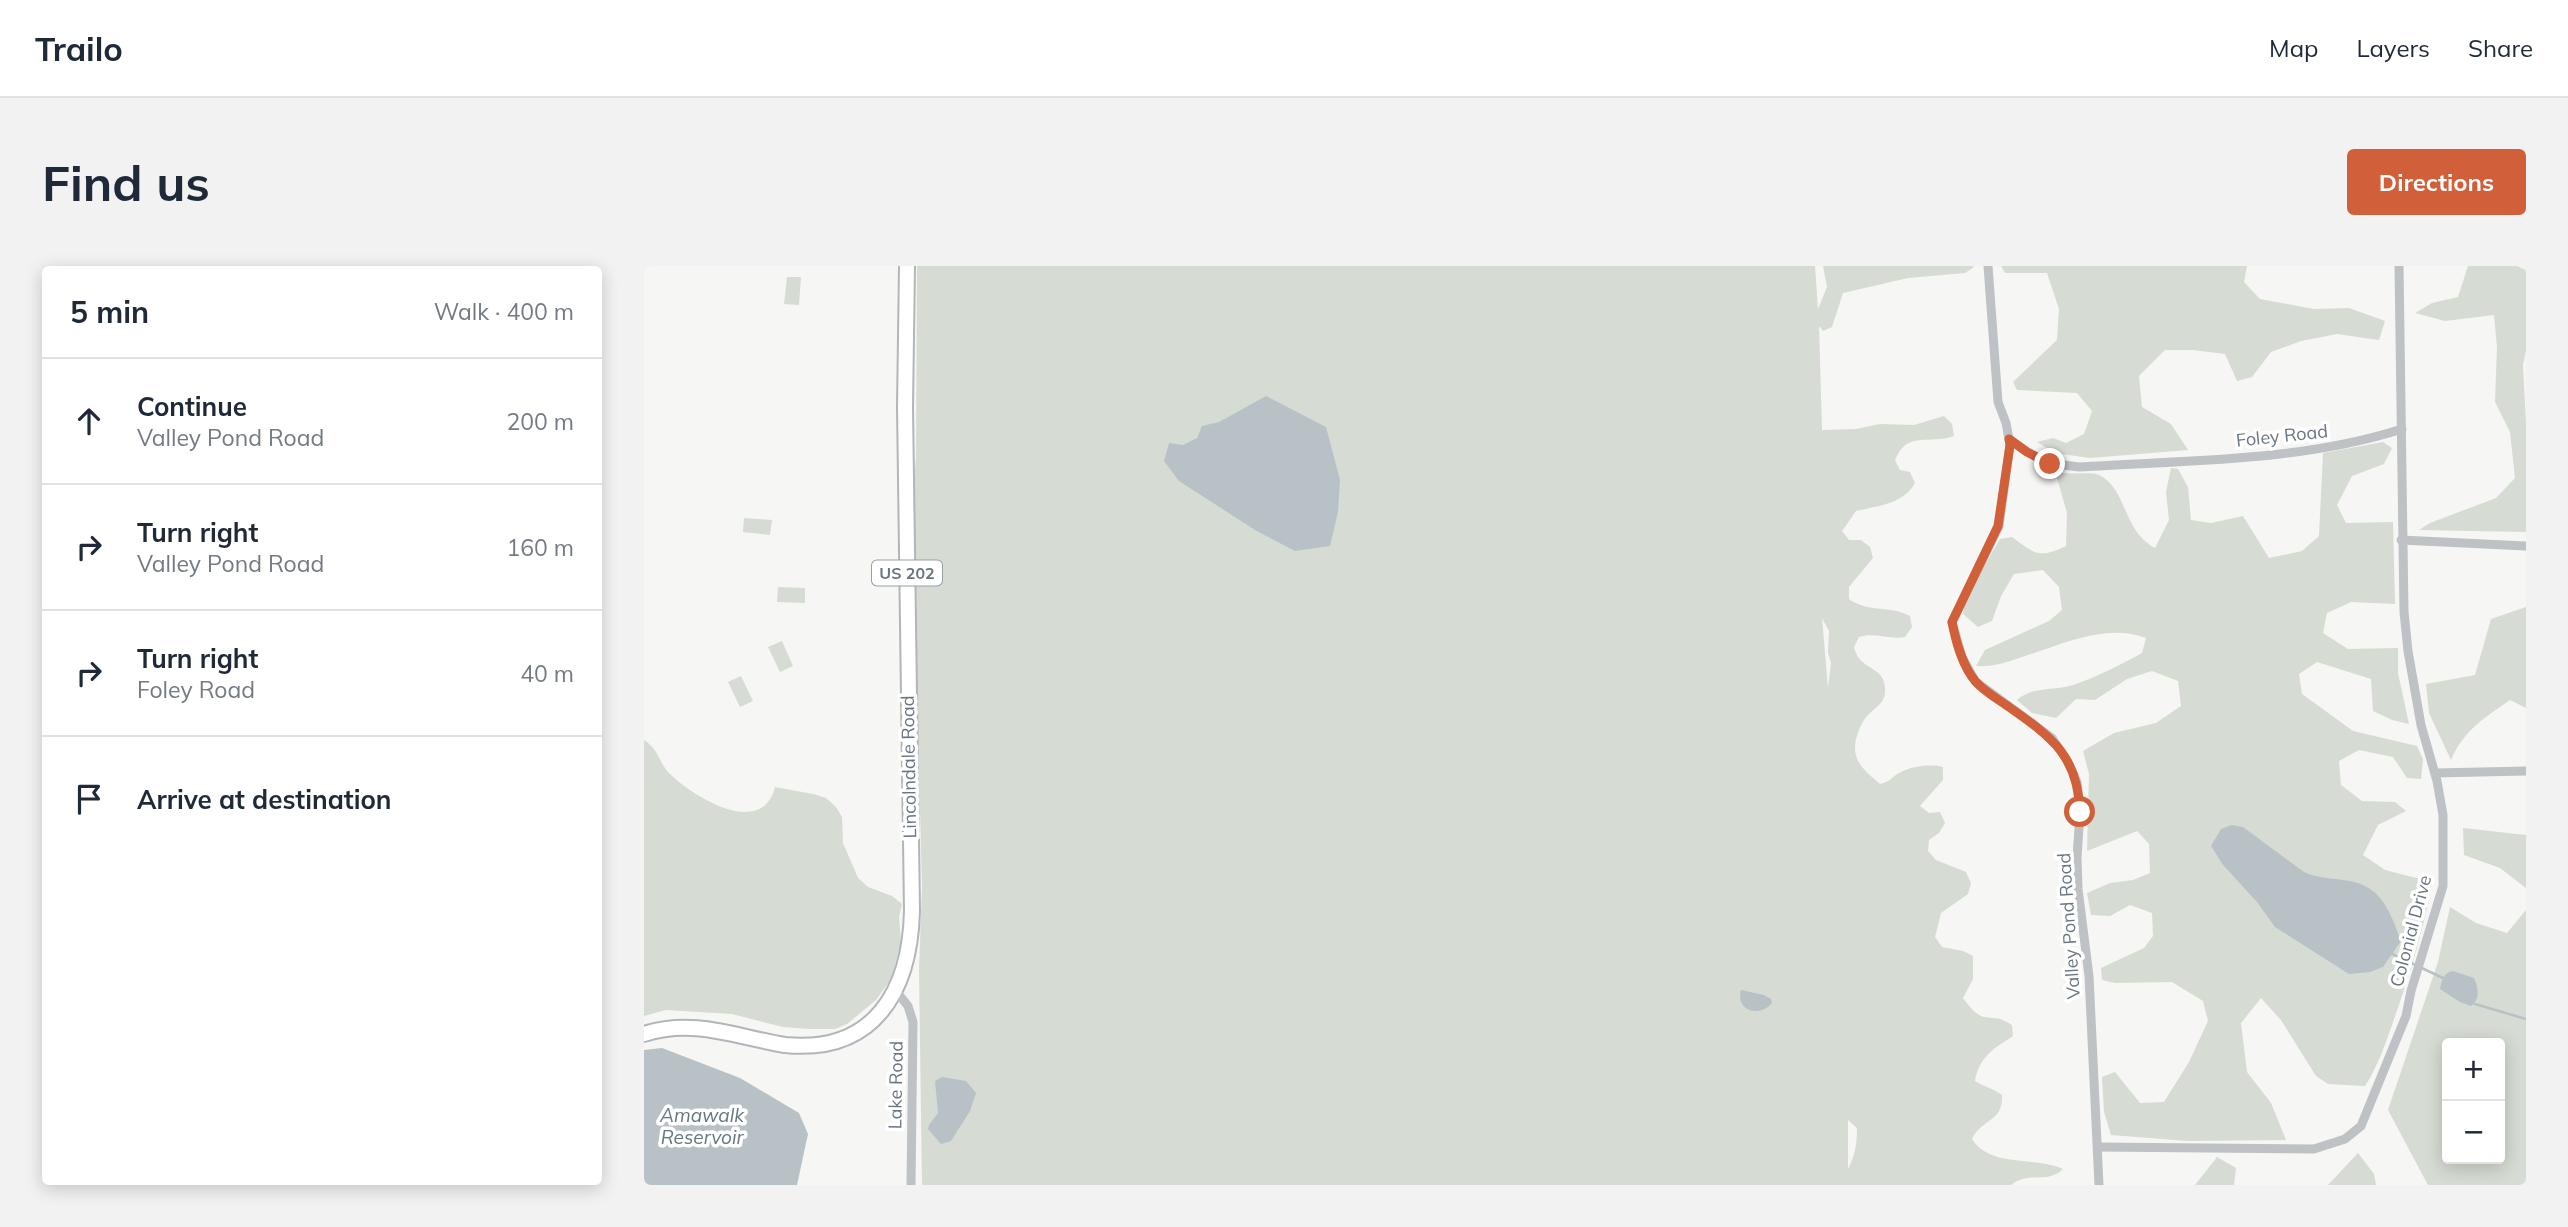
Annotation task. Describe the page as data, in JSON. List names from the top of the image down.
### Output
{
  "streets": {
    "main road": ["US 202", "Lincolndale Road"],
    "street": [
      "Foley Road",
      "Valley Pond Road",
      "Colonial Drive",
      "Lake Road"
    ]
  },
  "crossings": [
    ["Foley Road", "Valley Pond Road"],
    ["Foley Road", "Colonial Drive"],
    ["Lincolndale Road", "Lake Road"],
    ["Valley Pond Road", "Colonial Drive"]
  ],
  "water": ["Amawalk Reservoir"],
  "page": {
    "header": "Trailo",
    "nav": ["Map", "Layers", "Share"],
    "buttons": "Directions",
    "title": "Find us",
    "heading": ["5 min", "Walk · 400 m"],
    "list": [
      ["Continue", "Valley Pond Road", "200 m"],
      ["Turn right", "Valley Pond Road", "160 m"],
      ["Turn right", "Foley Road", "40 m"],
      "Arrive at destination"
    ],
    "map_buttons": ["+", "−"]
  }
}
